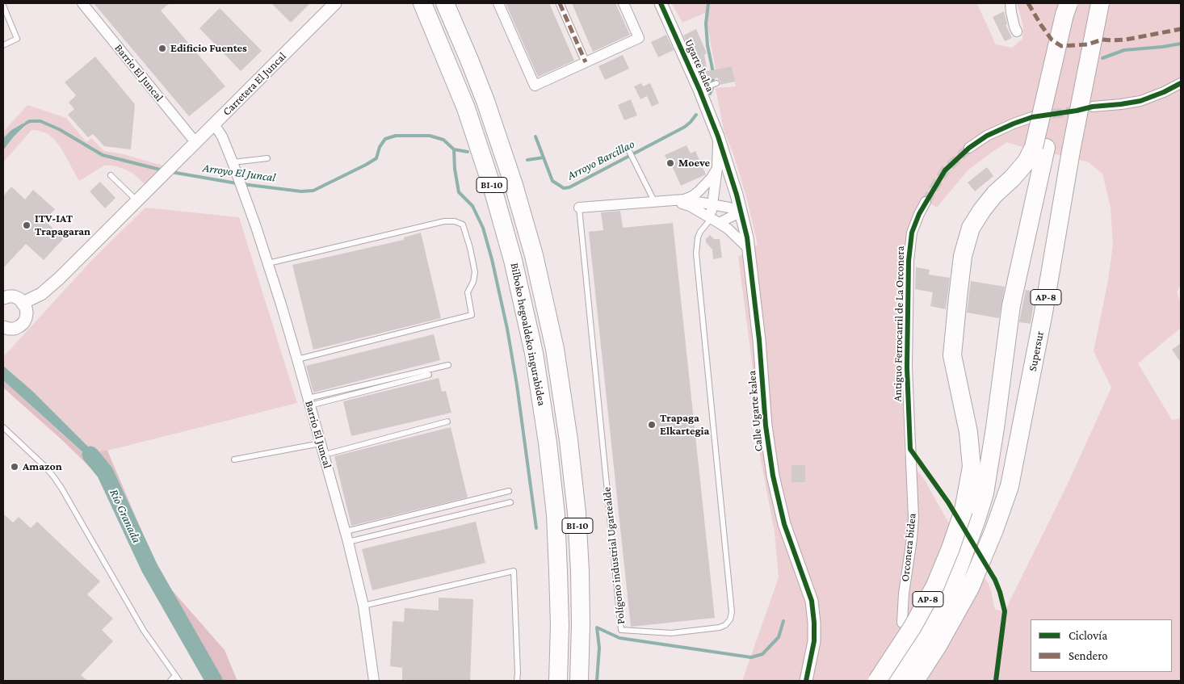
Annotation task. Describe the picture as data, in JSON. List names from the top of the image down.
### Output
{
  "streets": {
    "highway": [
      "BI-10",
      "AP-8",
      "Bilboko hegoaldeko ingurabidea",
      "Supersur"
    ],
    "street": [
      "Ugarte kalea",
      "Barrio El Juncal",
      "Carretera El Juncal",
      "Antiguo Ferrocarril de La Orconera",
      "Calle Ugarte kalea",
      "Orconera bidea",
      "Polígono industrial Ugartealde"
    ]
  },
  "crossings": [
    ["Ugarte kalea", "Calle Ugarte kalea"],
    ["Barrio El Juncal", "Carretera El Juncal"],
    ["Antiguo Ferrocarril de La Orconera", "Orconera bidea"],
    ["Calle Ugarte kalea", "Polígono industrial Ugartealde"]
  ],
  "water": ["Arroyo Barcillao", "Arroyo El Juncal", "Río Granada"],
  "places": [
    "Edificio Fuentes",
    "Moeve",
    "ITV-IAT Trapagaran",
    "Trapaga Elkartegia",
    "Amazon"
  ],
  "legend": ["Ciclovía", "Sendero"]
}
